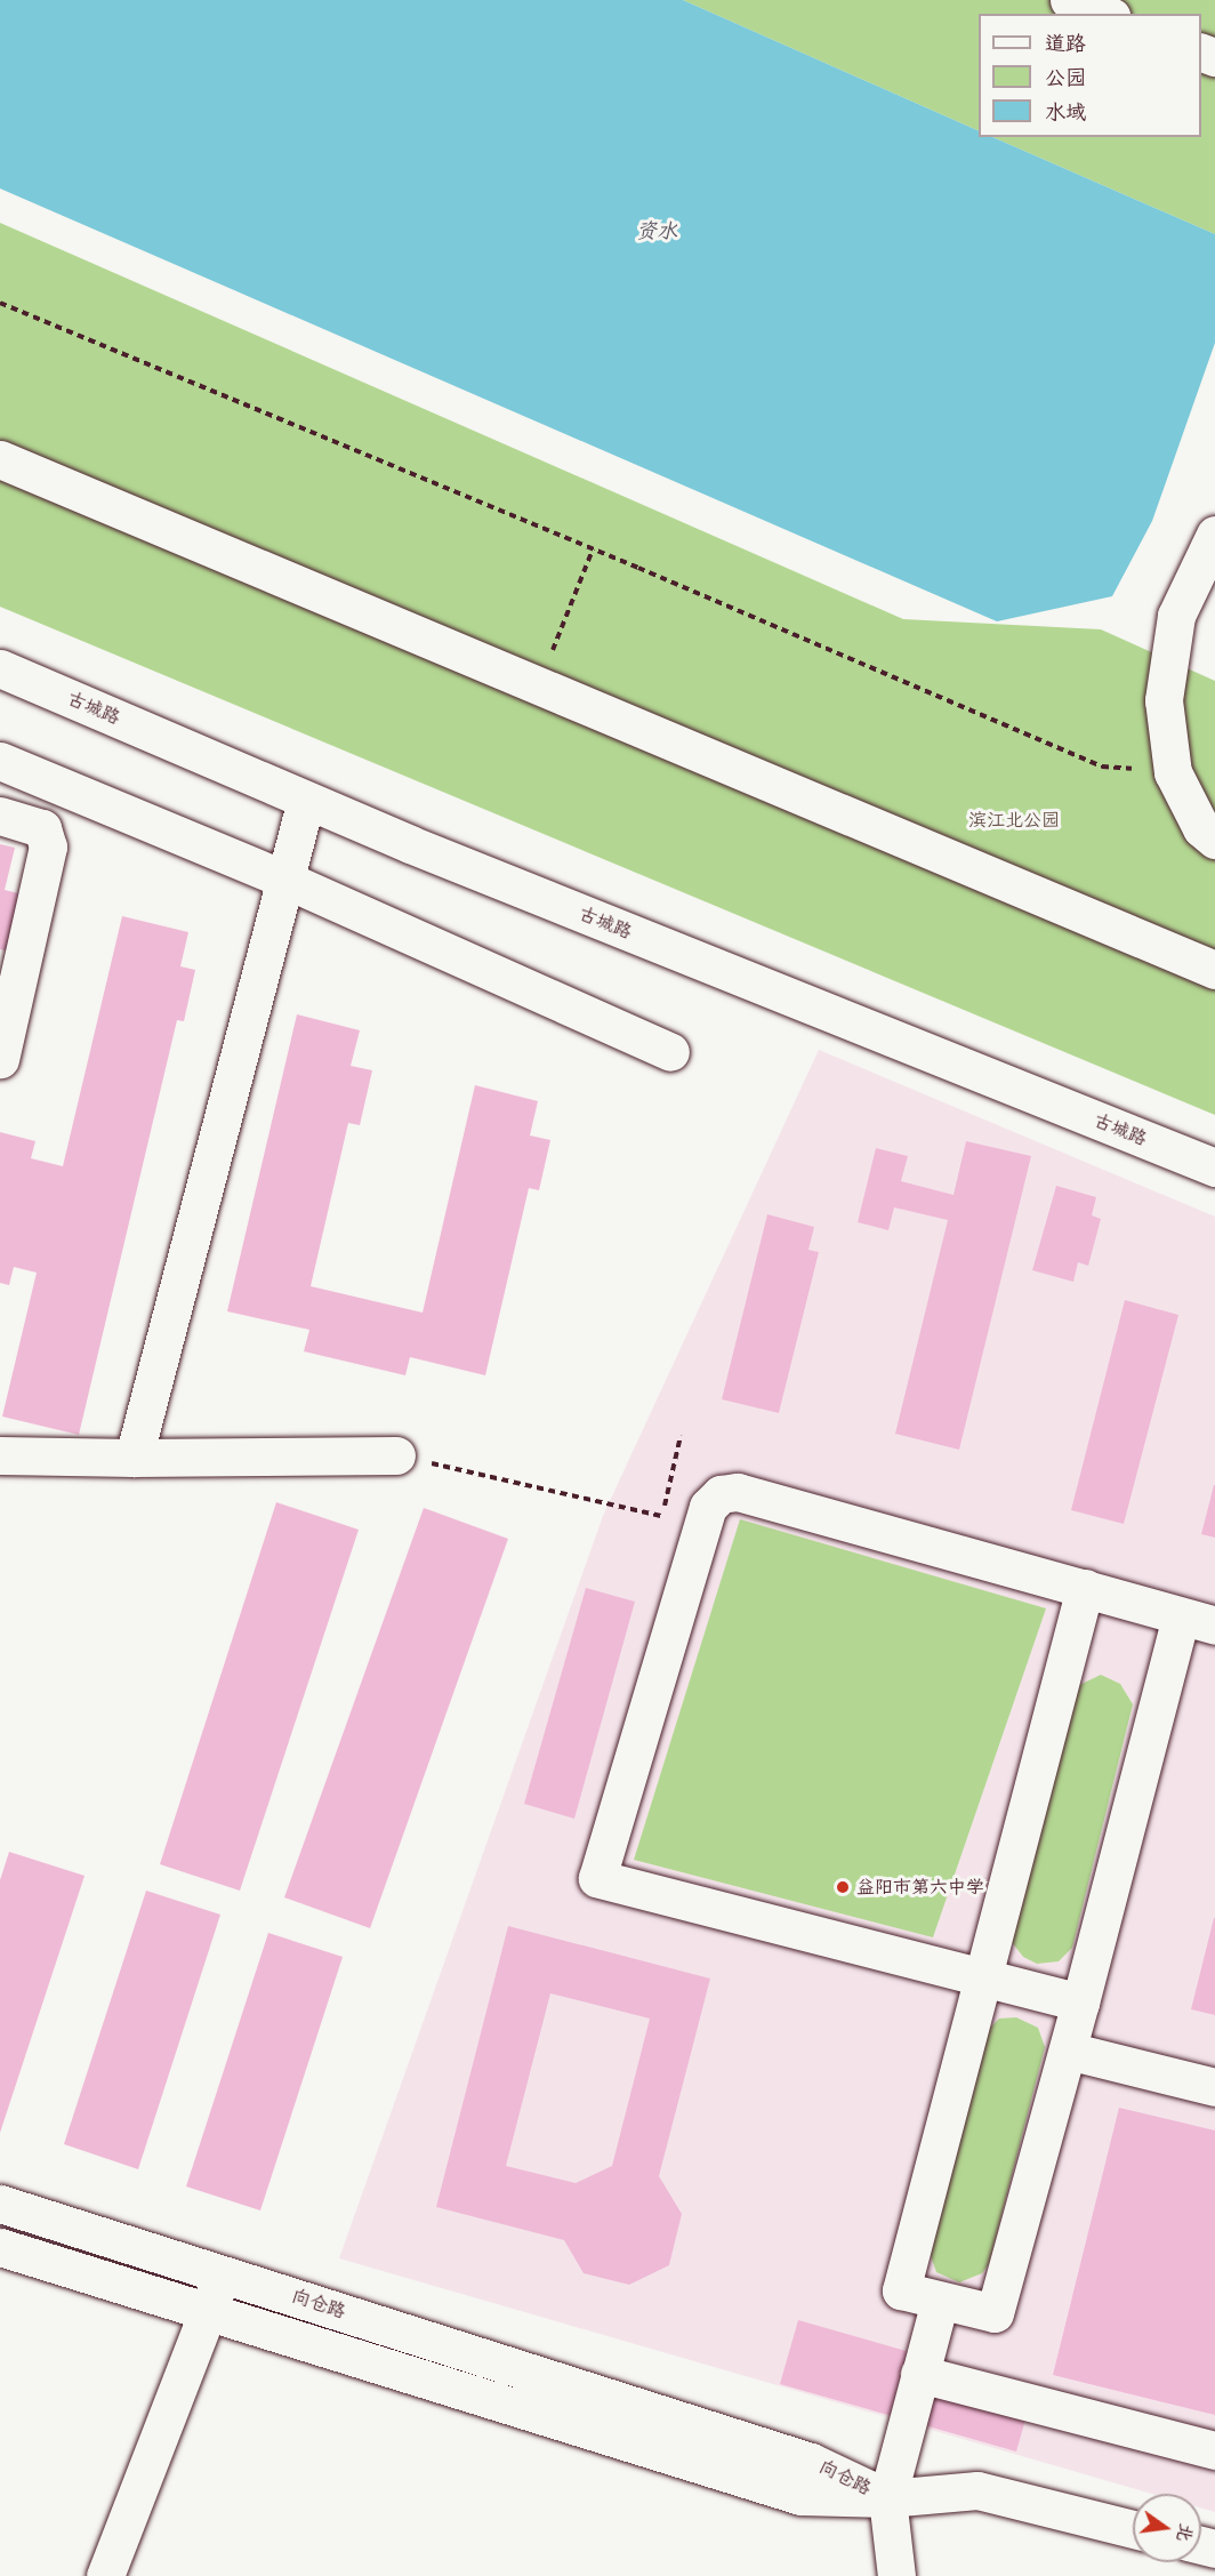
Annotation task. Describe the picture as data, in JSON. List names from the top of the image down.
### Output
{
  "streets": {
    "street": ["古城路", "向仓路"]
  },
  "water": ["资水"],
  "parks": ["滨江北公园"],
  "places": ["益阳市第六中学"],
  "legend": ["道路", "公园", "水域"],
  "north": "right"
}
